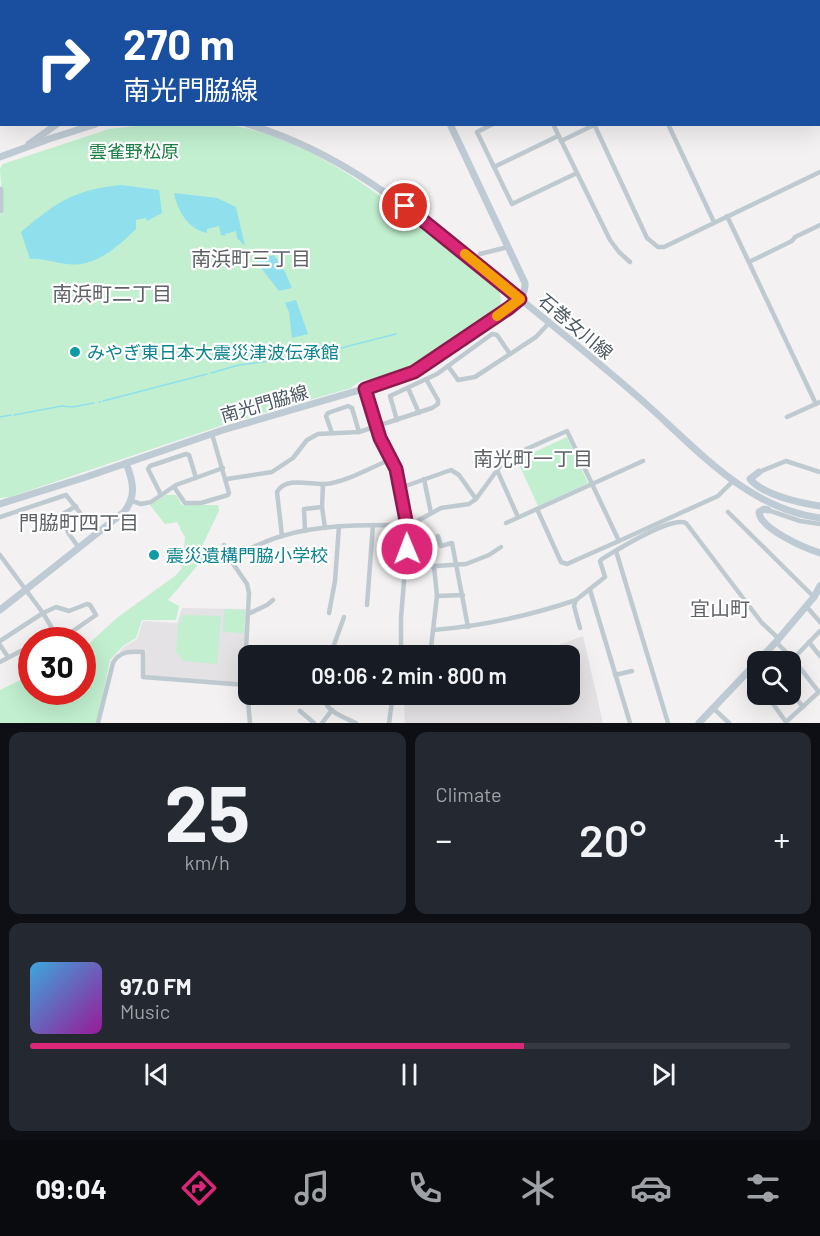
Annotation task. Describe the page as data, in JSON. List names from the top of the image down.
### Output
{
  "streets": {
    "street": ["石巻女川線", "南光門脇線"]
  },
  "crossings": [
    ["石巻女川線", "南光門脇線"]
  ],
  "districts": [
    "南浜町三丁目",
    "南浜町二丁目",
    "南光町一丁目",
    "門脇町四丁目",
    "宜山町"
  ],
  "parks": ["雲雀野松原"],
  "places": ["みやぎ東日本大震災津波伝承館", "震災遺構門脇小学校"],
  "page": {
    "turn": ["270 m", "南光門脇線"],
    "limit": "30",
    "trip": "09:06 · 2 min · 800 m",
    "tile": [
      ["25", "km/h"],
      "Climate"
    ],
    "heat": ["−", "20°", "+"],
    "song": ["97.0 FM", "Music"],
    "tabs": "09:04"
  }
}
